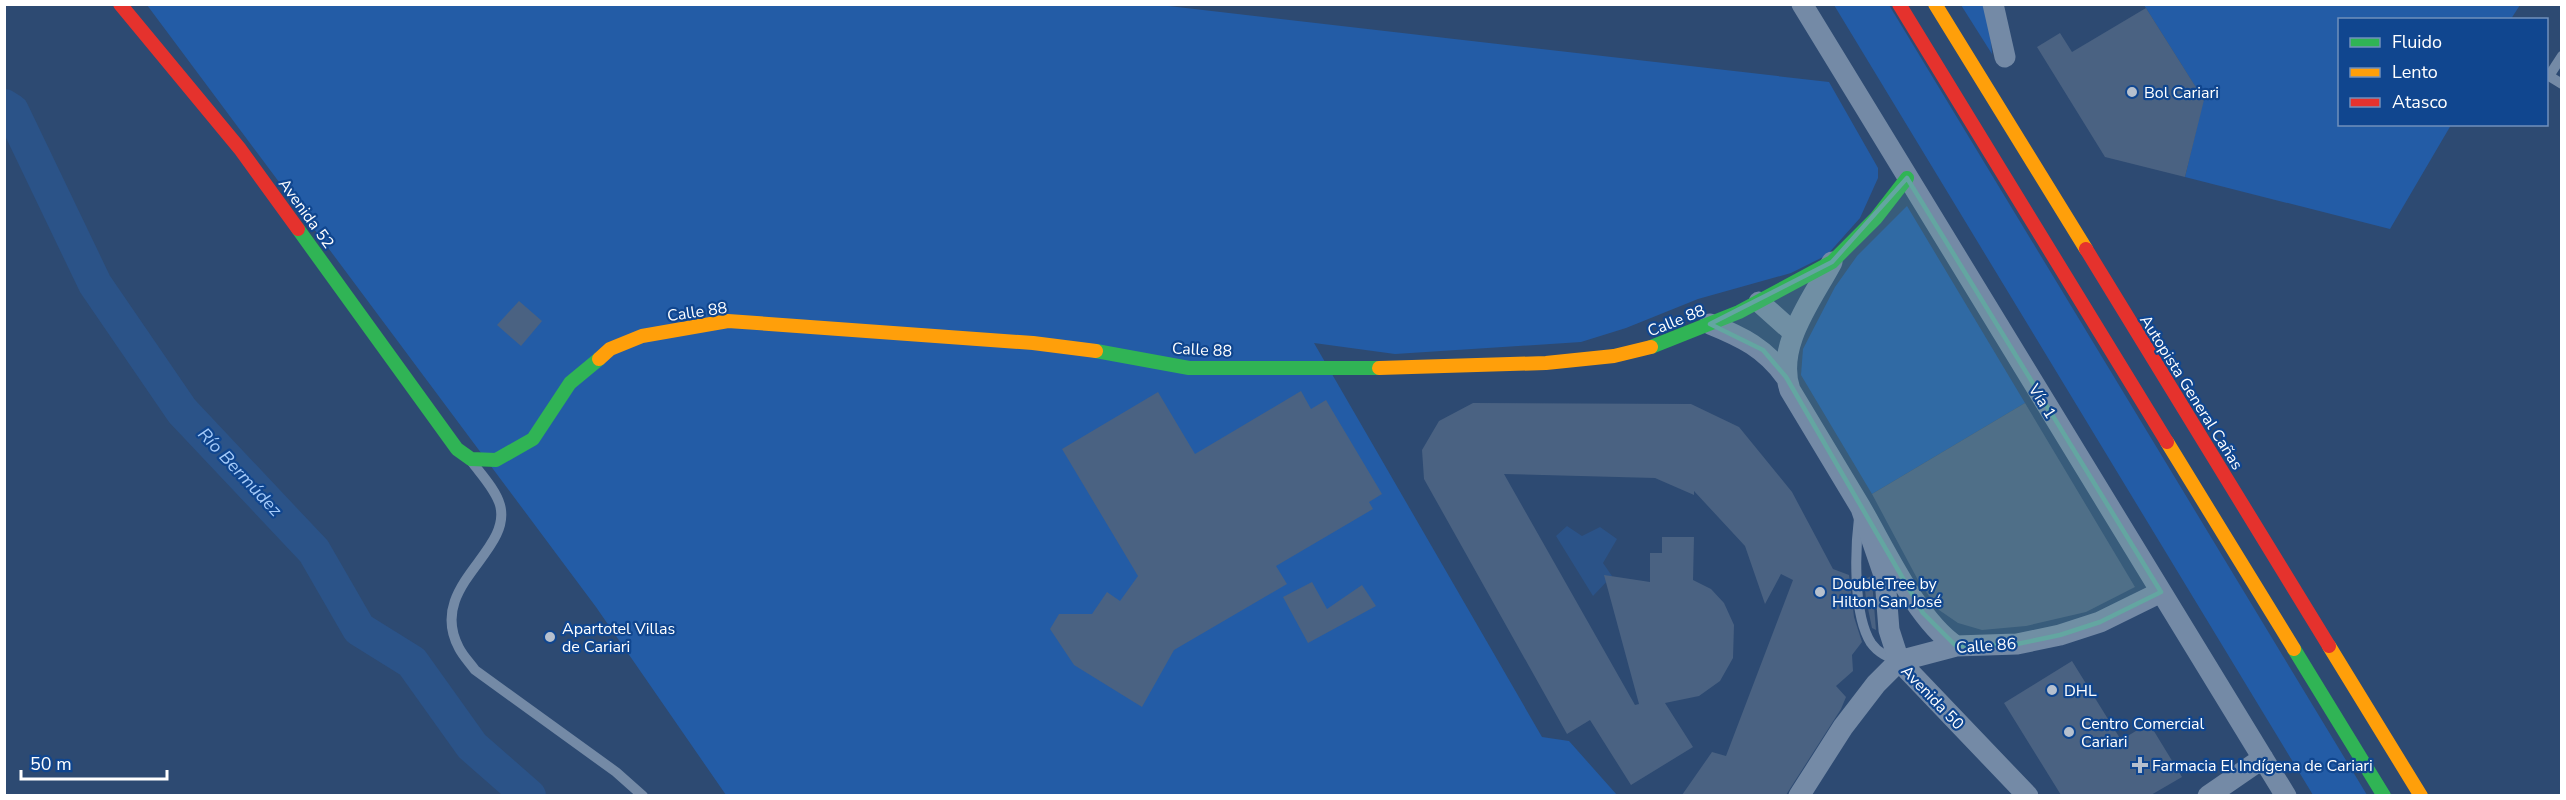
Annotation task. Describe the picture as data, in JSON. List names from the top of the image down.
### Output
{
  "streets": {
    "main road": ["Avenida 52", "Calle 88", "Autopista General Cañas"],
    "street": ["Vía 1", "Calle 86", "Avenida 50"]
  },
  "crossings": [
    ["Avenida 52", "Calle 88"],
    ["Calle 88", "Vía 1"],
    ["Calle 88", "Avenida 50"],
    ["Vía 1", "Calle 86"],
    ["Calle 86", "Avenida 50"]
  ],
  "water": ["Río Bermúdez"],
  "places": {
    "other": [
      "Bol Cariari",
      "DoubleTree by Hilton San José",
      "Apartotel Villas de Cariari",
      "DHL",
      "Centro Comercial Cariari"
    ],
    "health": ["Farmacia El Indígena de Cariari"]
  },
  "legend": ["Fluido", "Lento", "Atasco"],
  "scale_bar": "50 m"
}
